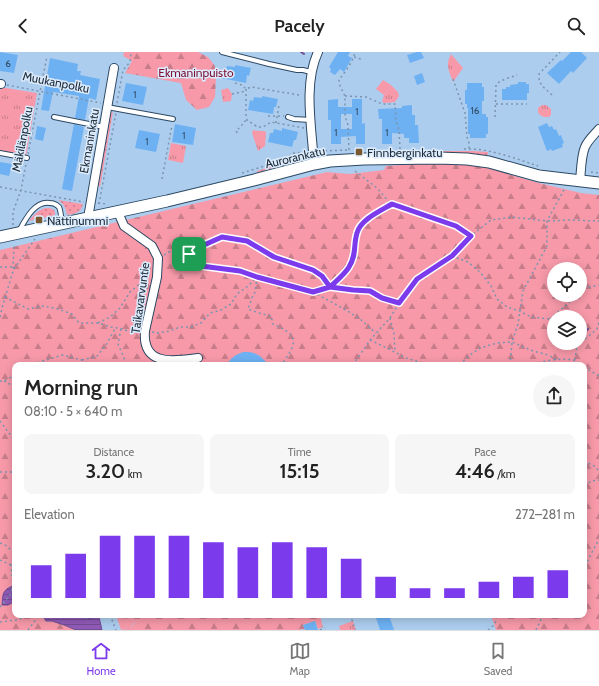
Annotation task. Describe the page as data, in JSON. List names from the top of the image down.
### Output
{
  "streets": {
    "street": ["Ekmaninkatu", "Aurorankatu", "Taikavarvuntie"],
    "path": ["Muukanpolku", "Mäkilänpolku"]
  },
  "crossings": [
    ["Muukanpolku", "Mäkilänpolku"],
    ["Muukanpolku", "Ekmaninkatu"],
    ["Mäkilänpolku", "Aurorankatu"],
    ["Ekmaninkatu", "Aurorankatu"],
    ["Aurorankatu", "Taikavarvuntie"]
  ],
  "parks": ["Ekmaninpuisto"],
  "places": {
    "transit": ["Finnberginkatu", "Nättinummi"]
  },
  "house_numbers": [
    "6",
    "1",
    "16",
    "1",
    "1",
    "1",
    "1",
    "1"
  ],
  "page": {
    "header": "Pacely",
    "heading": ["Morning run", "08:10 · 5 × 640 m"],
    "stats": [
      ["Distance", "3.20 km"],
      ["Time", "15:15"],
      ["Pace", "4:46 /km"]
    ],
    "chart": ["Elevation", "272–281 m"],
    "tabs": ["Home", "Map", "Saved"]
  }
}
